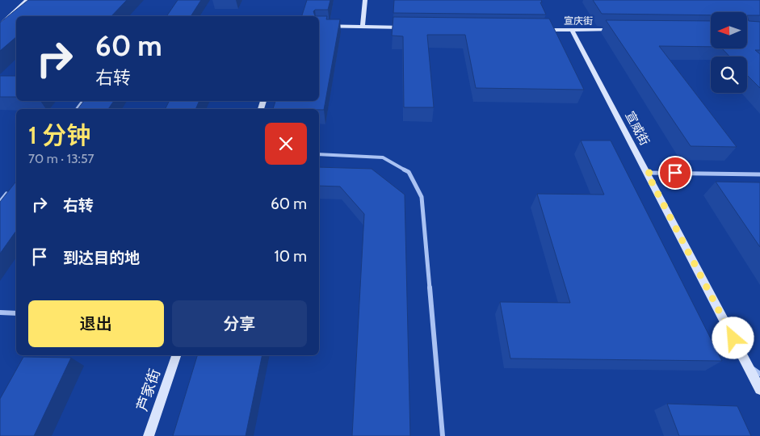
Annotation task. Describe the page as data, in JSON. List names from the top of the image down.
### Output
{
  "streets": {
    "street": ["宣庆街", "宣威街", "芦家街"]
  },
  "crossings": [
    ["宣庆街", "宣威街"]
  ],
  "north": "left",
  "page": {
    "turn": ["60 m", "右转"],
    "heading": ["1 分钟", "70 m · 13:57"],
    "list": [
      {
        "name": "右转",
        "value": "60 m"
      },
      {
        "name": "到达目的地",
        "value": "10 m"
      }
    ],
    "buttons": ["退出", "分享"]
  }
}
